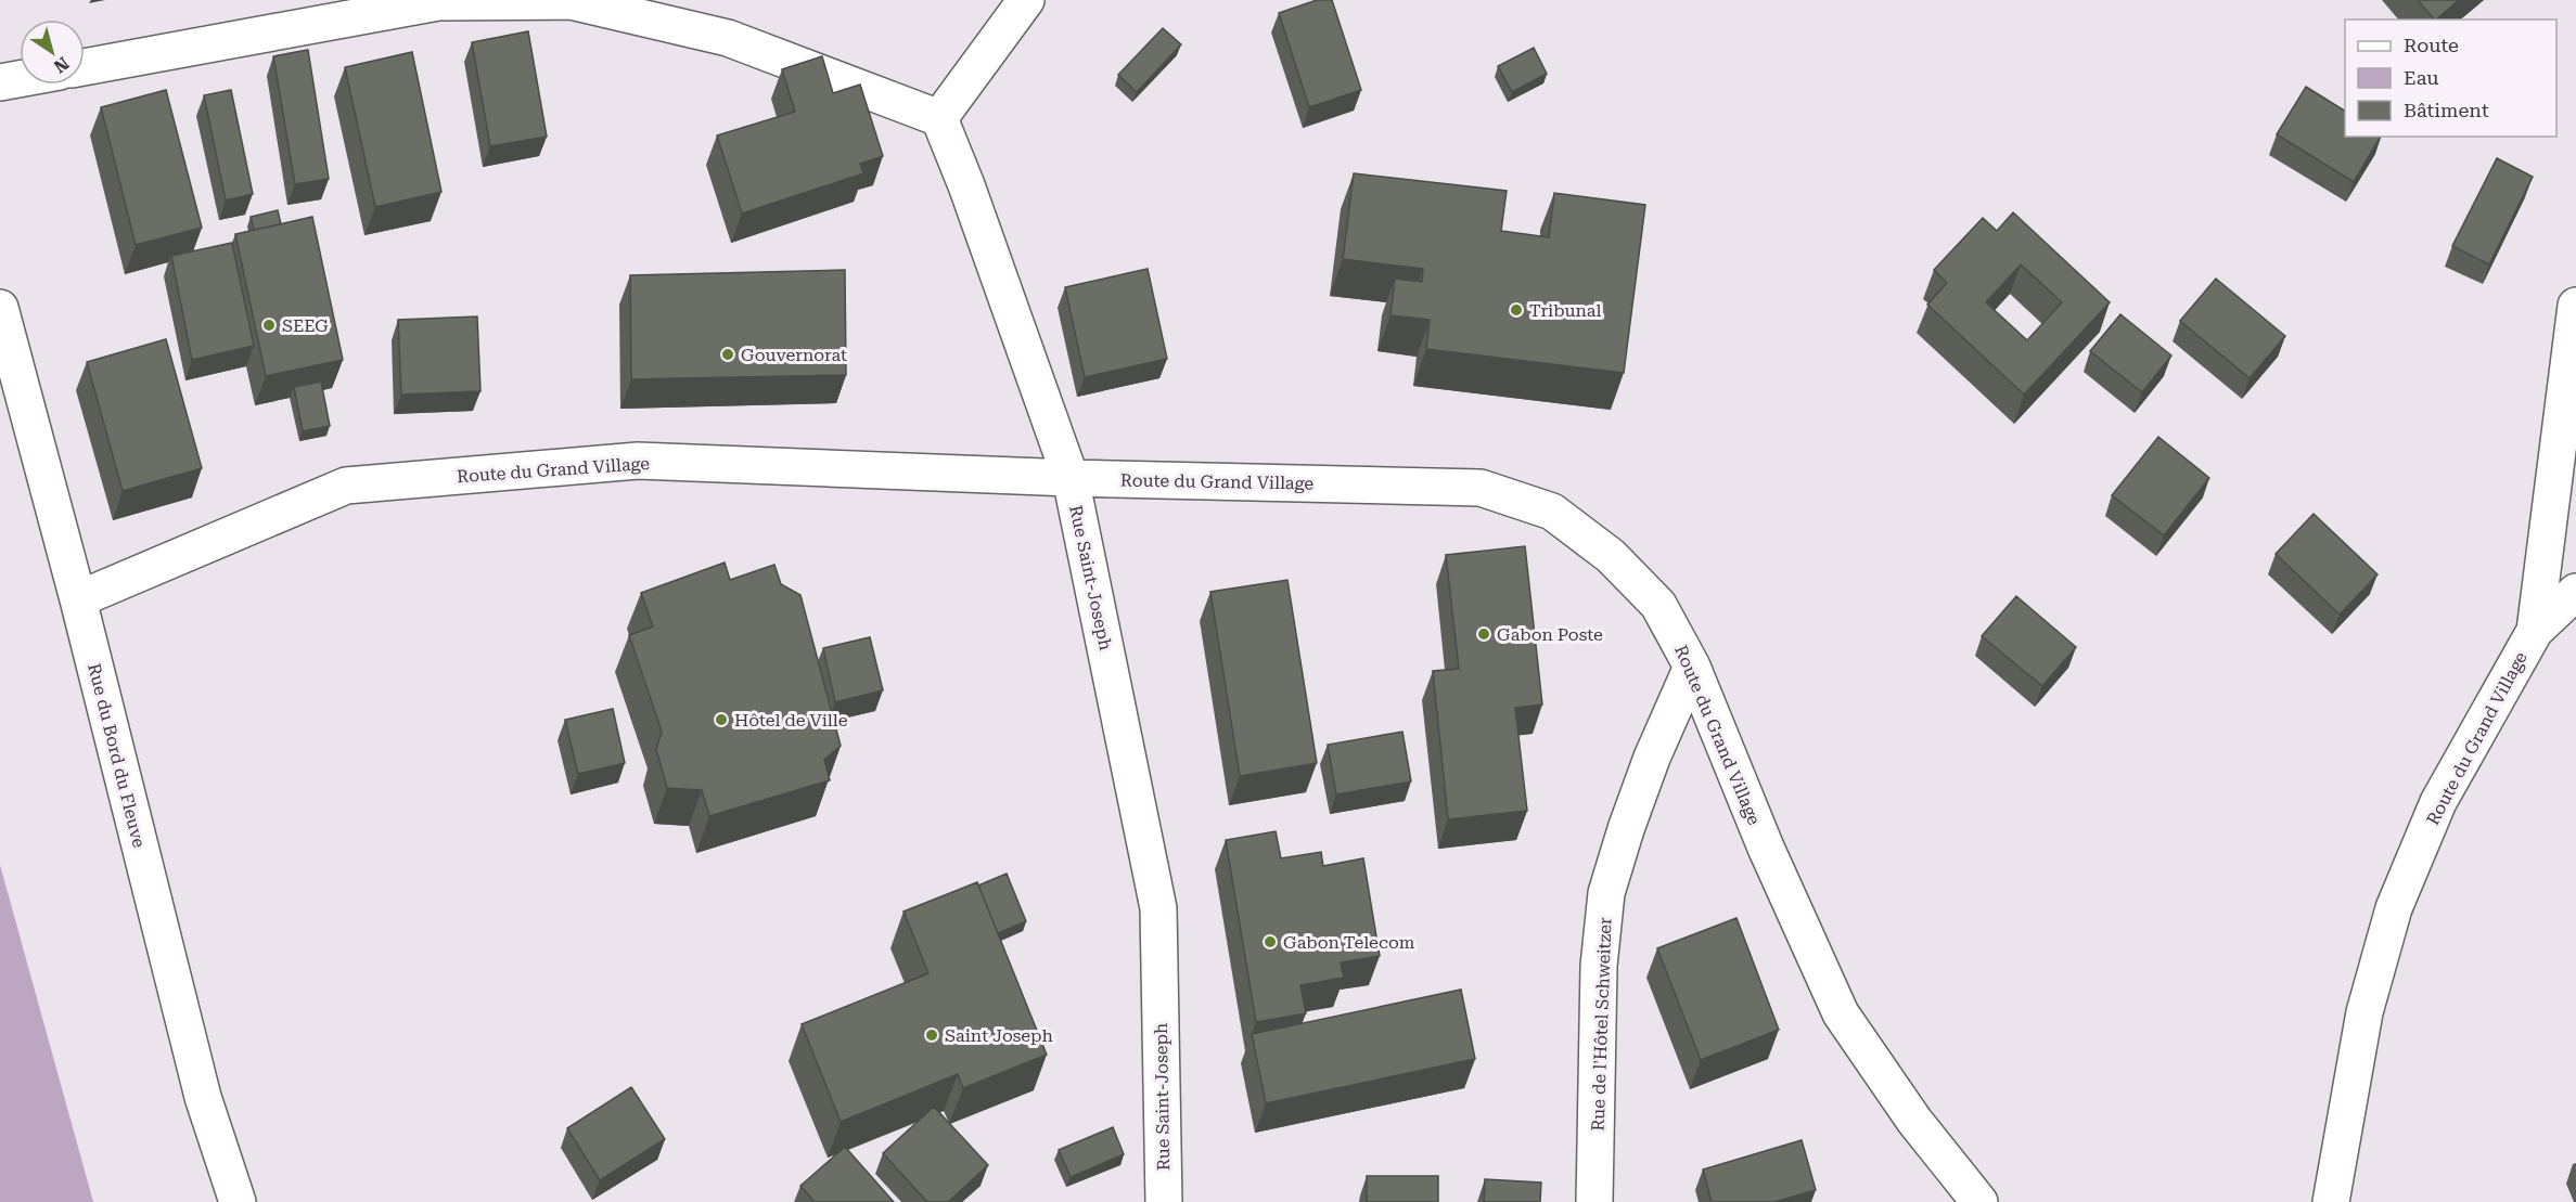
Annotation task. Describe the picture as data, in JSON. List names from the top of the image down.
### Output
{
  "streets": {
    "street": [
      "Route du Grand Village",
      "Rue Saint-Joseph",
      "Rue du Bord du Fleuve",
      "Rue de l'Hôtel Schweitzer"
    ]
  },
  "crossings": [
    ["Route du Grand Village", "Rue Saint-Joseph"],
    ["Route du Grand Village", "Rue du Bord du Fleuve"],
    ["Route du Grand Village", "Rue de l'Hôtel Schweitzer"]
  ],
  "places": [
    "Tribunal",
    "SEEG",
    "Gouvernorat",
    "Gabon Poste",
    "Hôtel de Ville",
    "Gabon Telecom",
    "Saint Joseph"
  ],
  "legend": ["Route", "Eau", "Bâtiment"],
  "north": "bottom right"
}
